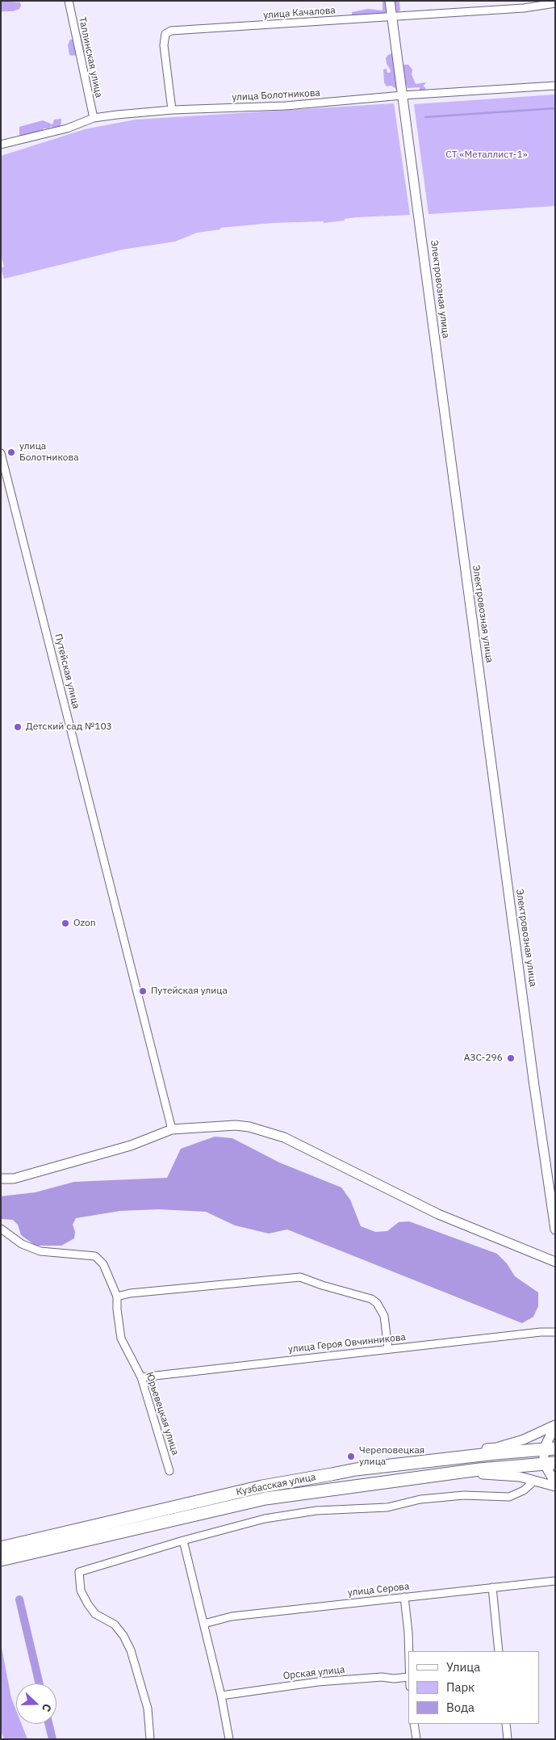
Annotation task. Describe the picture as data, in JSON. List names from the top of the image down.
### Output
{
  "streets": {
    "main road": ["Кузбасская улица"],
    "street": [
      "улица Качалова",
      "Таллинская улица",
      "улица Болотникова",
      "Электровозная улица",
      "Путейская улица",
      "улица Героя Овчинникова",
      "Юрьевецкая улица",
      "улица Серова",
      "Орская улица"
    ]
  },
  "crossings": [
    ["улица Качалова", "улица Болотникова"],
    ["улица Качалова", "Электровозная улица"],
    ["Таллинская улица", "улица Болотникова"],
    ["улица Болотникова", "Электровозная улица"],
    ["улица Героя Овчинникова", "Юрьевецкая улица"]
  ],
  "parks": ["СТ «Металлист-1»"],
  "places": [
    "улица Болотникова",
    "Детский сад №103",
    "Ozon",
    "Путейская улица",
    "АЗС-296",
    "Череповецкая улица"
  ],
  "legend": ["Улица", "Парк", "Вода"],
  "north": "right"
}
